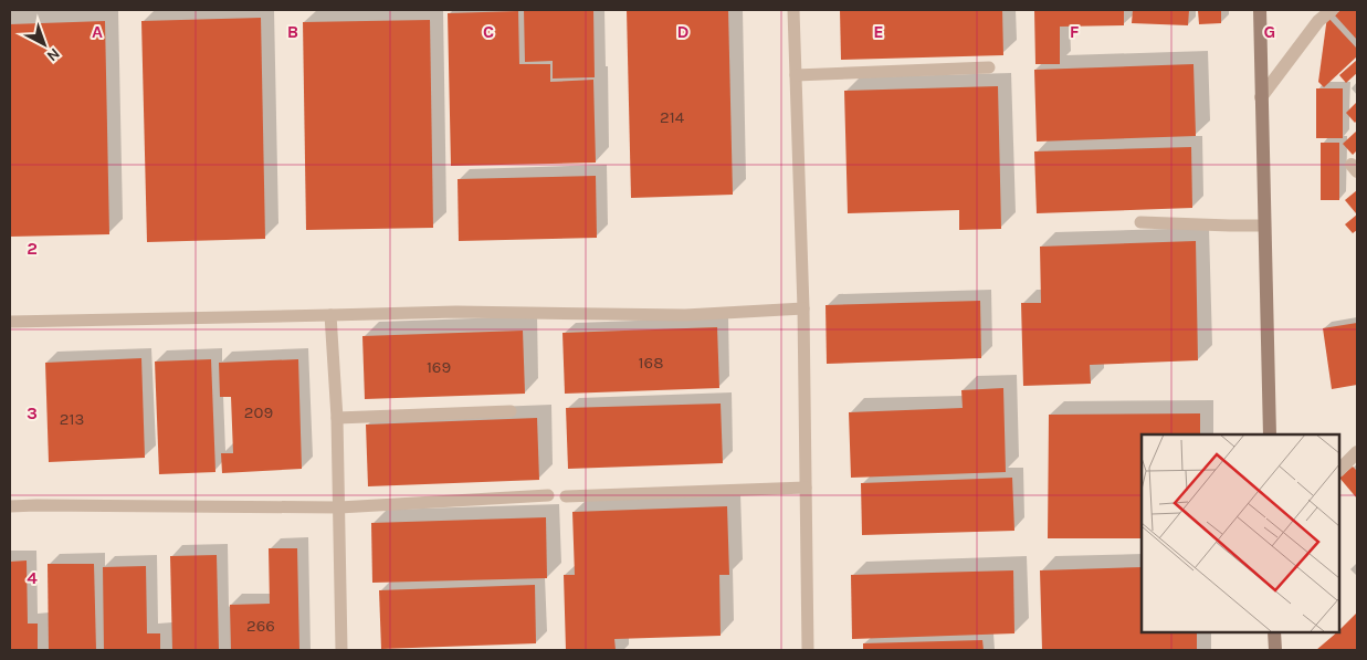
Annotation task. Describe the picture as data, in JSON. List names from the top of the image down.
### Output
{
  "house_numbers": [
    "214",
    "168",
    "169",
    "209",
    "213",
    "266"
  ],
  "north": "bottom right",
  "grid": {
    "columns": [
      "A",
      "B",
      "C",
      "D",
      "E",
      "F",
      "G"
    ],
    "rows": ["2", "3", "4"]
  }
}
